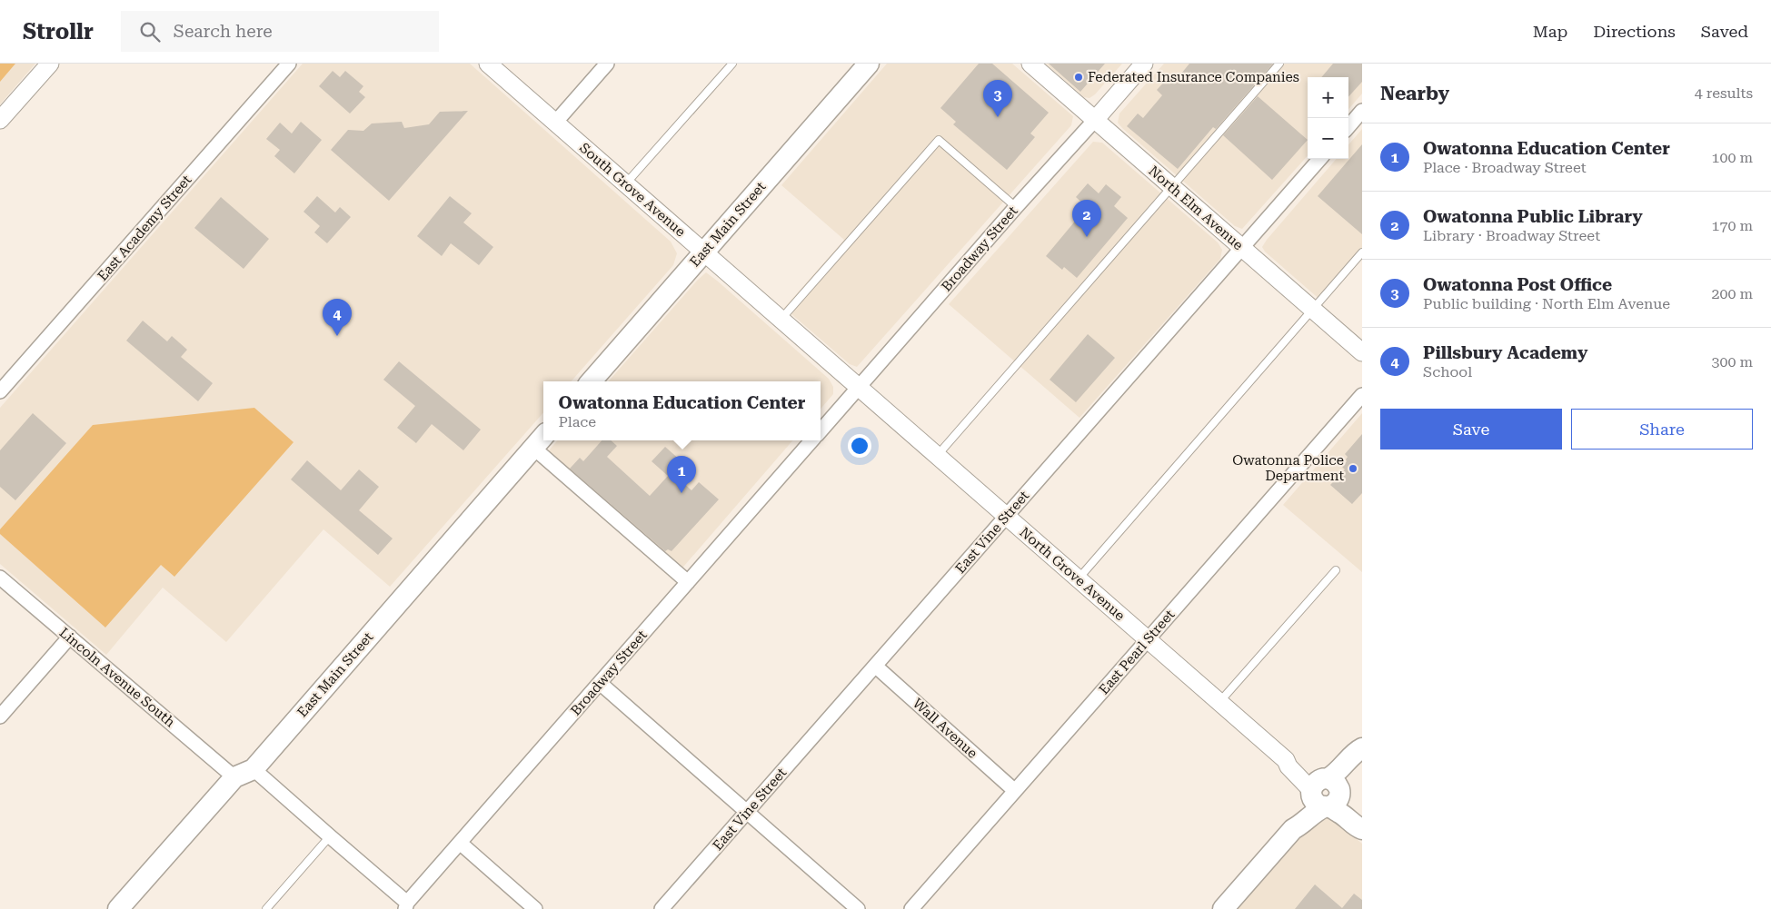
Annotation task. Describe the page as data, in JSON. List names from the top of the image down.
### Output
{
  "streets": {
    "main road": ["East Main Street", "North Grove Avenue"],
    "street": [
      "South Grove Avenue",
      "North Elm Avenue",
      "East Academy Street",
      "Broadway Street",
      "East Vine Street",
      "East Pearl Street",
      "Lincoln Avenue South",
      "Wall Avenue"
    ]
  },
  "crossings": [
    ["South Grove Avenue", "East Main Street"],
    ["South Grove Avenue", "Broadway Street"],
    ["South Grove Avenue", "North Grove Avenue"],
    ["North Elm Avenue", "Broadway Street"],
    ["North Elm Avenue", "East Vine Street"],
    ["East Main Street", "Lincoln Avenue South"],
    ["Broadway Street", "North Grove Avenue"],
    ["East Vine Street", "North Grove Avenue"],
    ["East Vine Street", "Wall Avenue"],
    ["North Grove Avenue", "East Pearl Street"],
    ["East Pearl Street", "Wall Avenue"]
  ],
  "places": ["Federated Insurance Companies", "Owatonna Police Department"],
  "page": {
    "header": "Strollr",
    "search": "Search here",
    "nav": ["Map", "Directions", "Saved"],
    "heading": ["Nearby", "4 results"],
    "map_buttons": ["+", "−"],
    "pins": [
      "3",
      "2",
      "4",
      "1"
    ],
    "list": [
      {
        "mark": "1",
        "name": "Owatonna Education Center",
        "note": "Place · Broadway Street",
        "value": "100 m"
      },
      {
        "mark": "2",
        "name": "Owatonna Public Library",
        "note": "Library · Broadway Street",
        "value": "170 m"
      },
      {
        "mark": "3",
        "name": "Owatonna Post Office",
        "note": "Public building · North Elm Avenue",
        "value": "200 m"
      },
      {
        "mark": "4",
        "name": "Pillsbury Academy",
        "note": "School",
        "value": "300 m"
      }
    ],
    "popup": ["Owatonna Education Center", "Place"],
    "buttons": ["Save", "Share"]
  }
}
